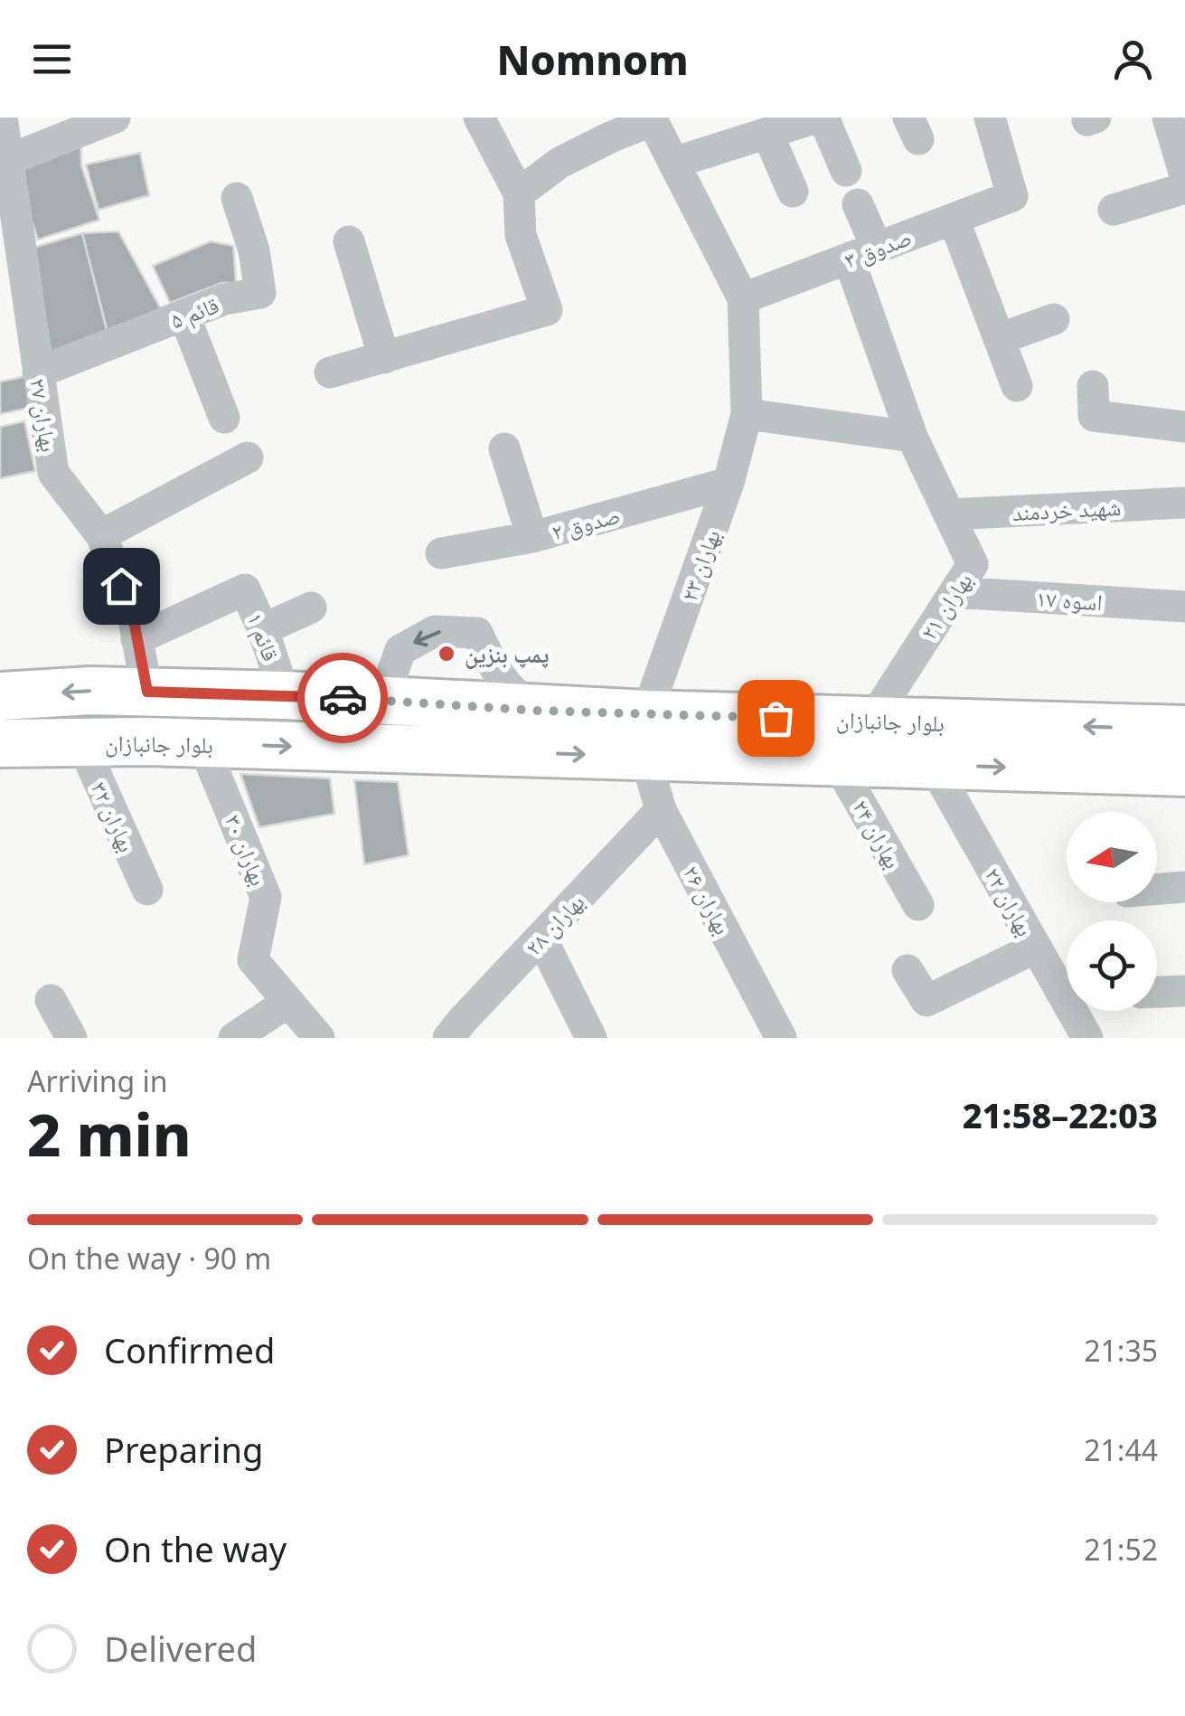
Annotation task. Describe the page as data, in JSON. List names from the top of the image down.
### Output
{
  "streets": {
    "highway": ["بلوار جانبازان"],
    "street": [
      "صدوق ۳",
      "قائم ۵",
      "بهاران ۲۷",
      "شهید خردمند",
      "صدوق ۲",
      "بهاران ۲۳",
      "اسوه ۱۷",
      "بهاران ۲۱",
      "قائم ۱",
      "بهاران ۳۲",
      "بهاران ۲۴",
      "بهاران ۳۰",
      "بهاران ۲۶",
      "بهاران ۲۲",
      "بهاران ۲۸"
    ]
  },
  "crossings": [
    ["صدوق ۳", "بهاران ۲۳"],
    ["صدوق ۳", "بهاران ۲۱"],
    ["قائم ۵", "بهاران ۲۷"],
    ["بهاران ۲۷", "قائم ۱"],
    ["بهاران ۲۷", "بلوار جانبازان"],
    ["شهید خردمند", "بهاران ۲۱"],
    ["صدوق ۲", "بهاران ۲۳"],
    ["بهاران ۲۳", "بلوار جانبازان"],
    ["بهاران ۲۳", "بهاران ۲۶"],
    ["اسوه ۱۷", "بهاران ۲۱"],
    ["بهاران ۲۱", "بلوار جانبازان"],
    ["قائم ۱", "بلوار جانبازان"],
    ["بلوار جانبازان", "بهاران ۳۲"],
    ["بلوار جانبازان", "بهاران ۲۴"],
    ["بلوار جانبازان", "بهاران ۳۰"],
    ["بلوار جانبازان", "بهاران ۲۶"],
    ["بلوار جانبازان", "بهاران ۲۲"],
    ["بهاران ۲۶", "بهاران ۲۸"]
  ],
  "places": ["پمپ بنزین"],
  "north": "left",
  "page": {
    "header": "Nomnom",
    "heading": ["2 min", "Arriving in", "21:58–22:03"],
    "bar": "On the way · 90 m",
    "list": [
      ["Confirmed", "21:35"],
      ["Preparing", "21:44"],
      ["On the way", "21:52"],
      "Delivered"
    ]
  }
}
